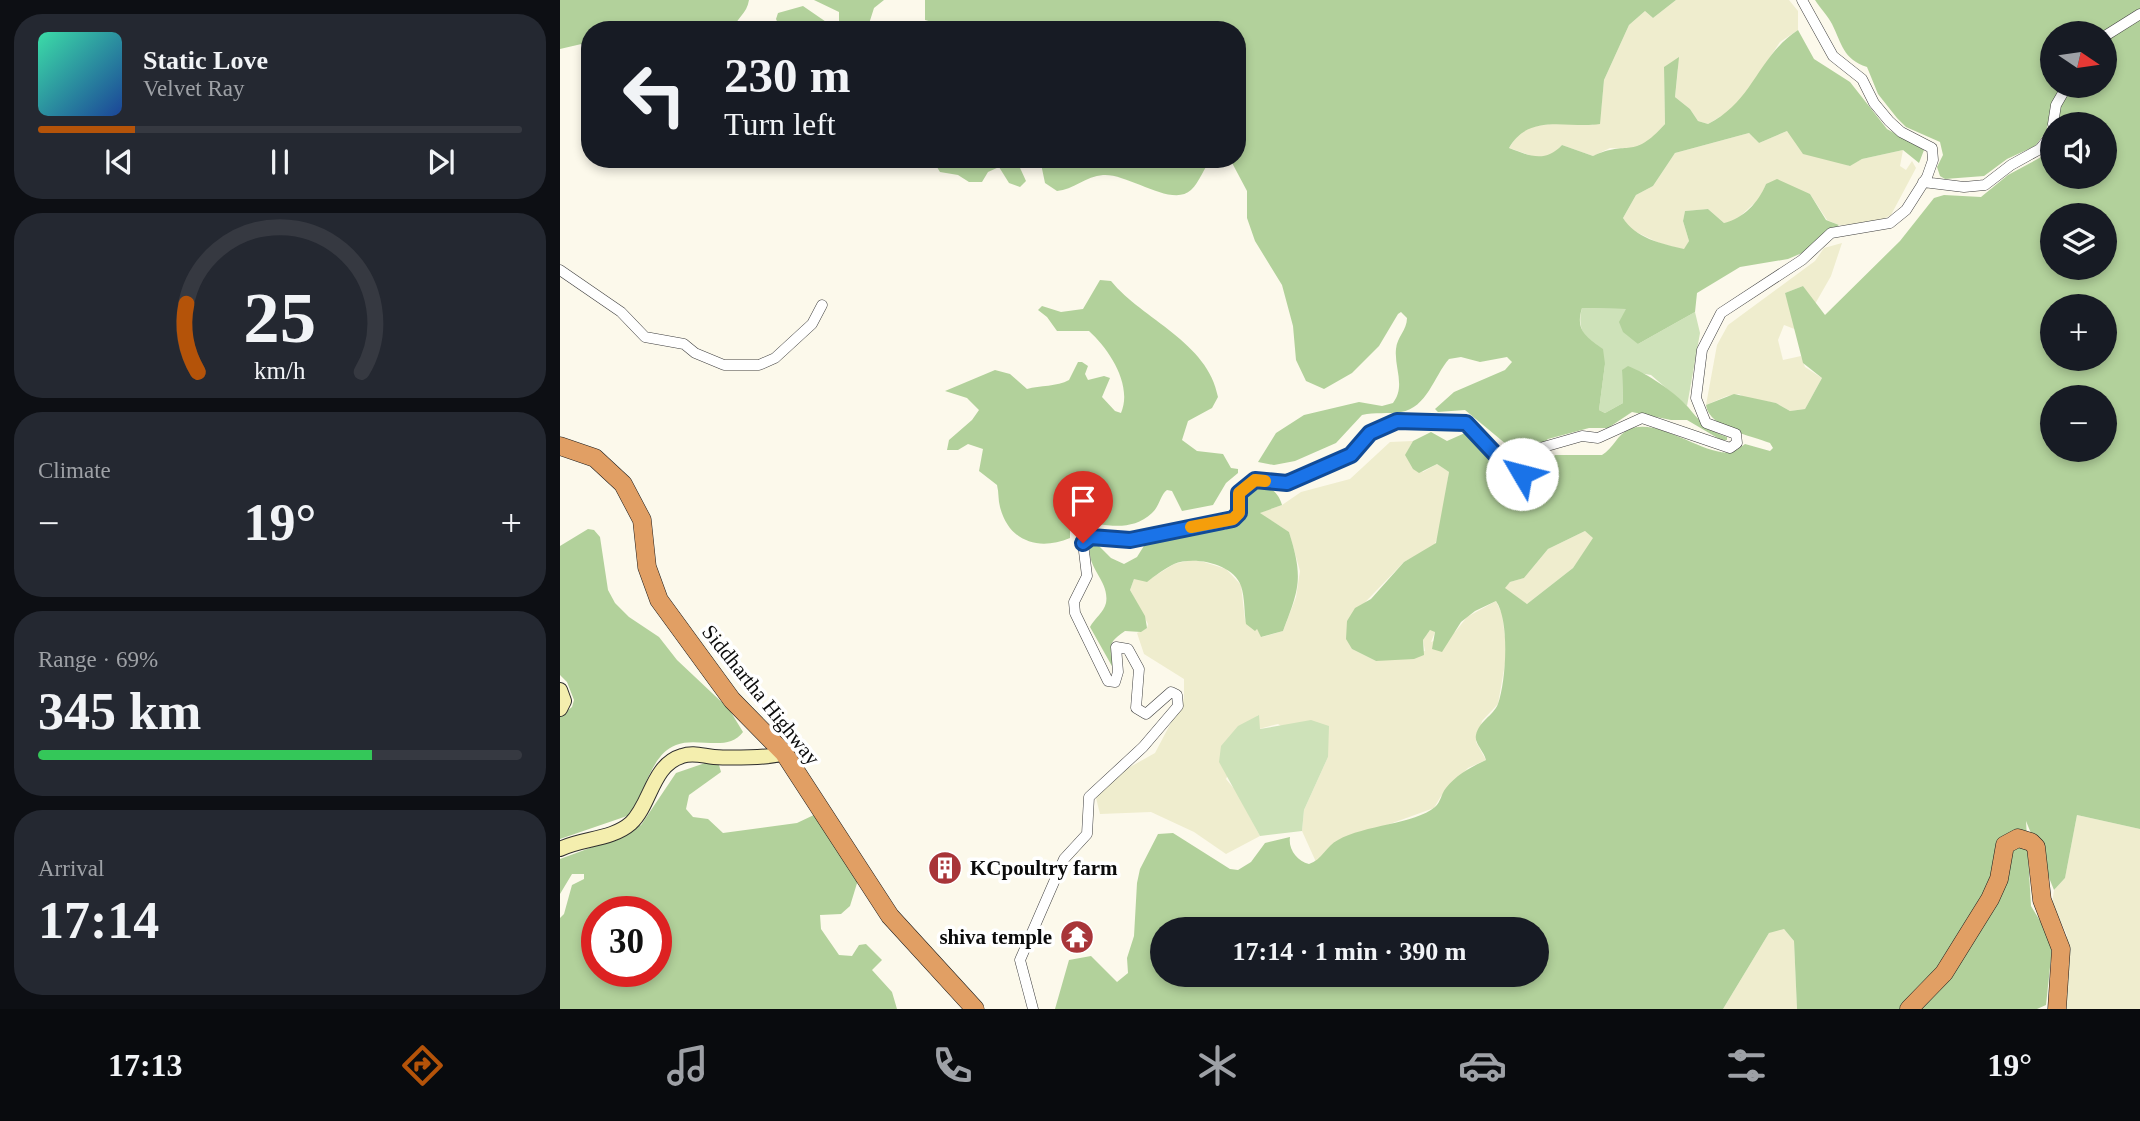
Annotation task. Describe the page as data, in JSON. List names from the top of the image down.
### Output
{
  "streets": {
    "highway": ["Siddhartha Highway"]
  },
  "places": {
    "building": ["KCpoultry farm"],
    "temple": ["shiva temple"]
  },
  "north": "right",
  "page": {
    "map_buttons": ["+", "−"],
    "turn": ["230 m", "Turn left"],
    "song": ["Static Love", "Velvet Ray"],
    "tile": [
      "Climate",
      ["Range · 69%", "345 km"],
      ["Arrival", "17:14"]
    ],
    "heat": ["−", "19°", "+"],
    "limit": "30",
    "trip": "17:14 · 1 min · 390 m",
    "tabs": ["17:13", "19°"],
    "gauge": ["25", "km/h"]
  }
}
